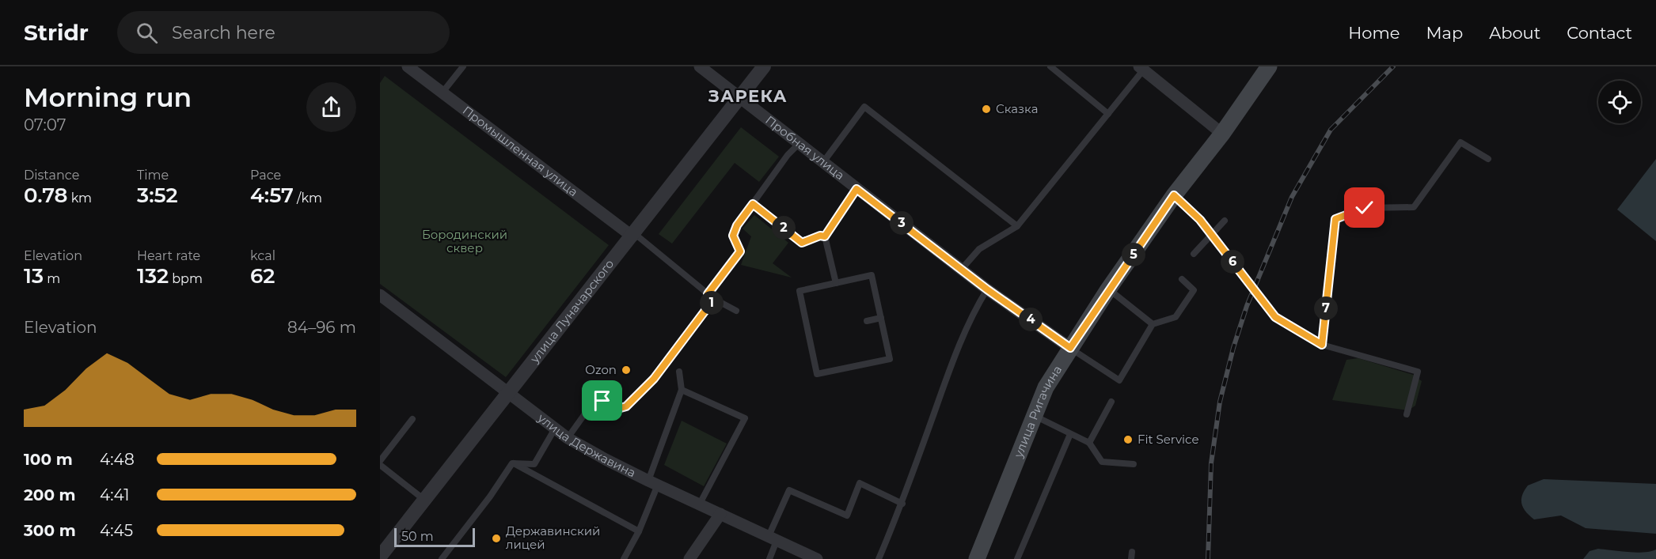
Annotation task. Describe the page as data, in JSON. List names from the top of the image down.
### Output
{
  "streets": {
    "main road": ["улица Ригачина"],
    "street": [
      "Пробная улица",
      "Промышленная улица",
      "улица Луначарского",
      "улица Державина"
    ]
  },
  "crossings": [
    ["Пробная улица", "улица Луначарского"],
    ["Пробная улица", "улица Ригачина"],
    ["Промышленная улица", "улица Луначарского"],
    ["улица Луначарского", "улица Державина"]
  ],
  "districts": ["ЗАРЕКА"],
  "parks": ["Бородинский сквер"],
  "places": [
    "Сказка",
    "Ozon",
    "Fit Service",
    "Державинский лицей"
  ],
  "scale_bar": "50 m",
  "page": {
    "header": "Stridr",
    "search": "Search here",
    "nav": [
      "Home",
      "Map",
      "About",
      "Contact"
    ],
    "heading": ["Morning run", "07:07"],
    "stats": [
      ["Distance", "0.78 km"],
      ["Time", "3:52"],
      ["Pace", "4:57 /km"],
      ["Elevation", "13 m"],
      ["Heart rate", "132 bpm"],
      ["kcal", "62"]
    ],
    "pins": [
      "3",
      "2",
      "5",
      "6",
      "1",
      "7",
      "4"
    ],
    "chart": ["Elevation", "84–96 m"],
    "list": [
      {
        "name": "100 m",
        "note": "4:48"
      },
      {
        "name": "200 m",
        "note": "4:41"
      },
      {
        "name": "300 m",
        "note": "4:45"
      }
    ],
    "scale": "50 m"
  }
}
